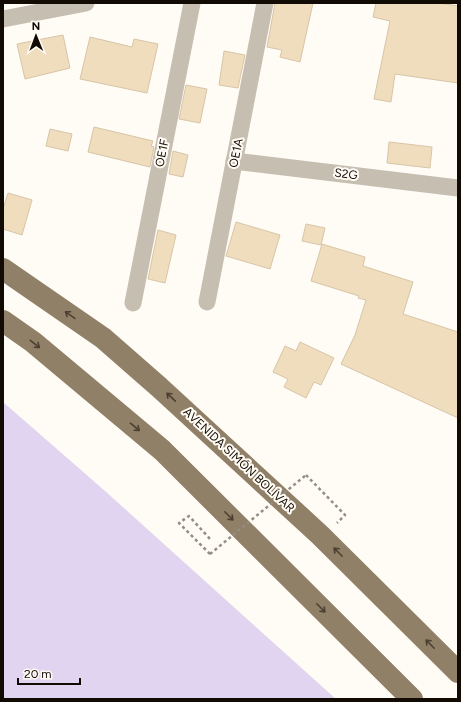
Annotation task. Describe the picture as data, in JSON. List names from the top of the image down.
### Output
{
  "streets": {
    "highway": ["AVENIDA SIMÓN BOLÍVAR"],
    "street": ["OE1F", "OE1A", "S2G"]
  },
  "crossings": [
    ["OE1A", "S2G"]
  ],
  "scale_bar": "20 m",
  "north": "top"
}
